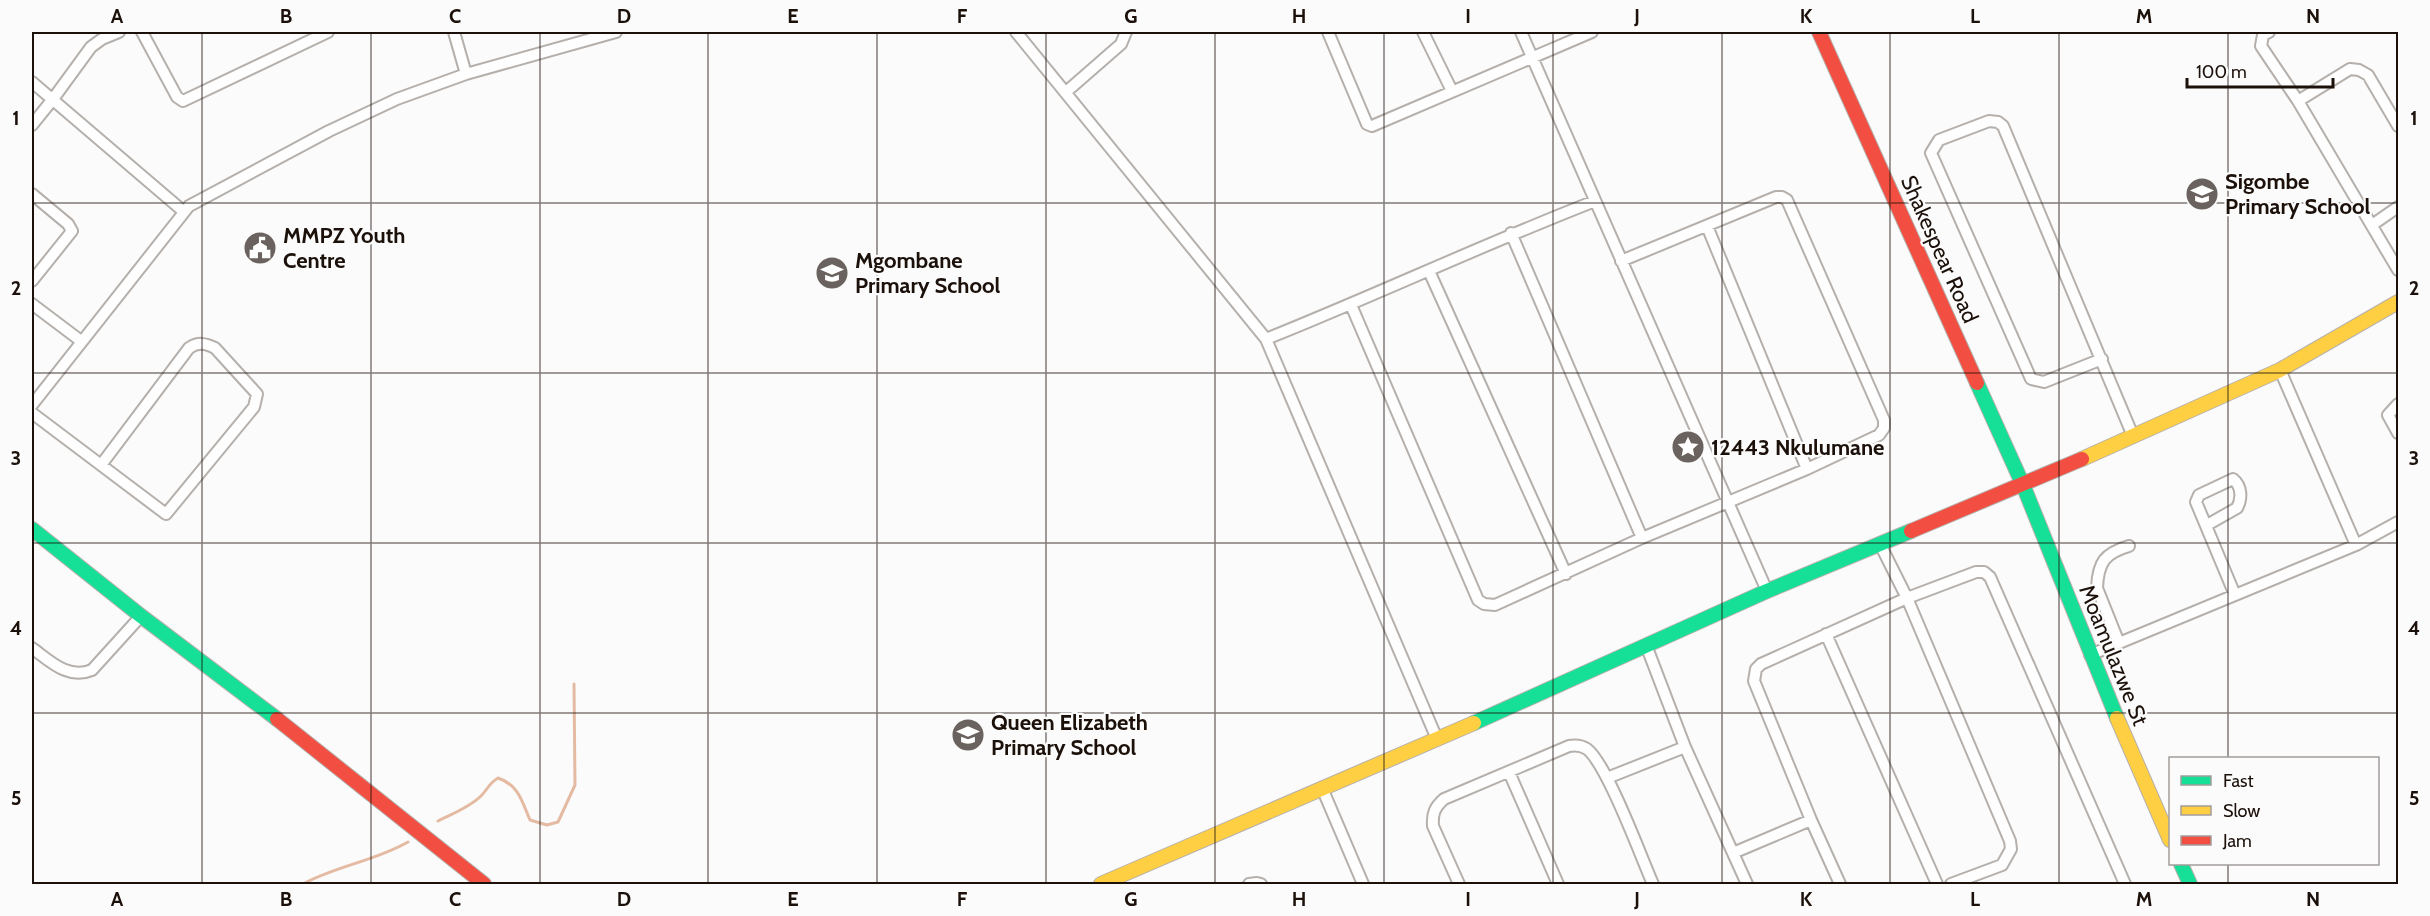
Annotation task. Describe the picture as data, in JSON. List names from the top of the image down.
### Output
{
  "streets": {
    "street": ["Shakespear Road", "Moamulazwe St"]
  },
  "crossings": [
    ["Shakespear Road", "Moamulazwe St"]
  ],
  "places": {
    "school or university": ["Sigombe Primary School", "Mgombane Primary School", "Queen Elizabeth Primary School"],
    "public building": ["MMPZ Youth Centre"],
    "place": ["12443 Nkulumane"]
  },
  "legend": ["Fast", "Slow", "Jam"],
  "scale_bar": "100 m",
  "grid": {
    "columns": [
      "A",
      "B",
      "C",
      "D",
      "E",
      "F",
      "G",
      "H",
      "I",
      "J",
      "K",
      "L",
      "M",
      "N"
    ],
    "rows": [
      "1",
      "2",
      "3",
      "4",
      "5"
    ]
  }
}
